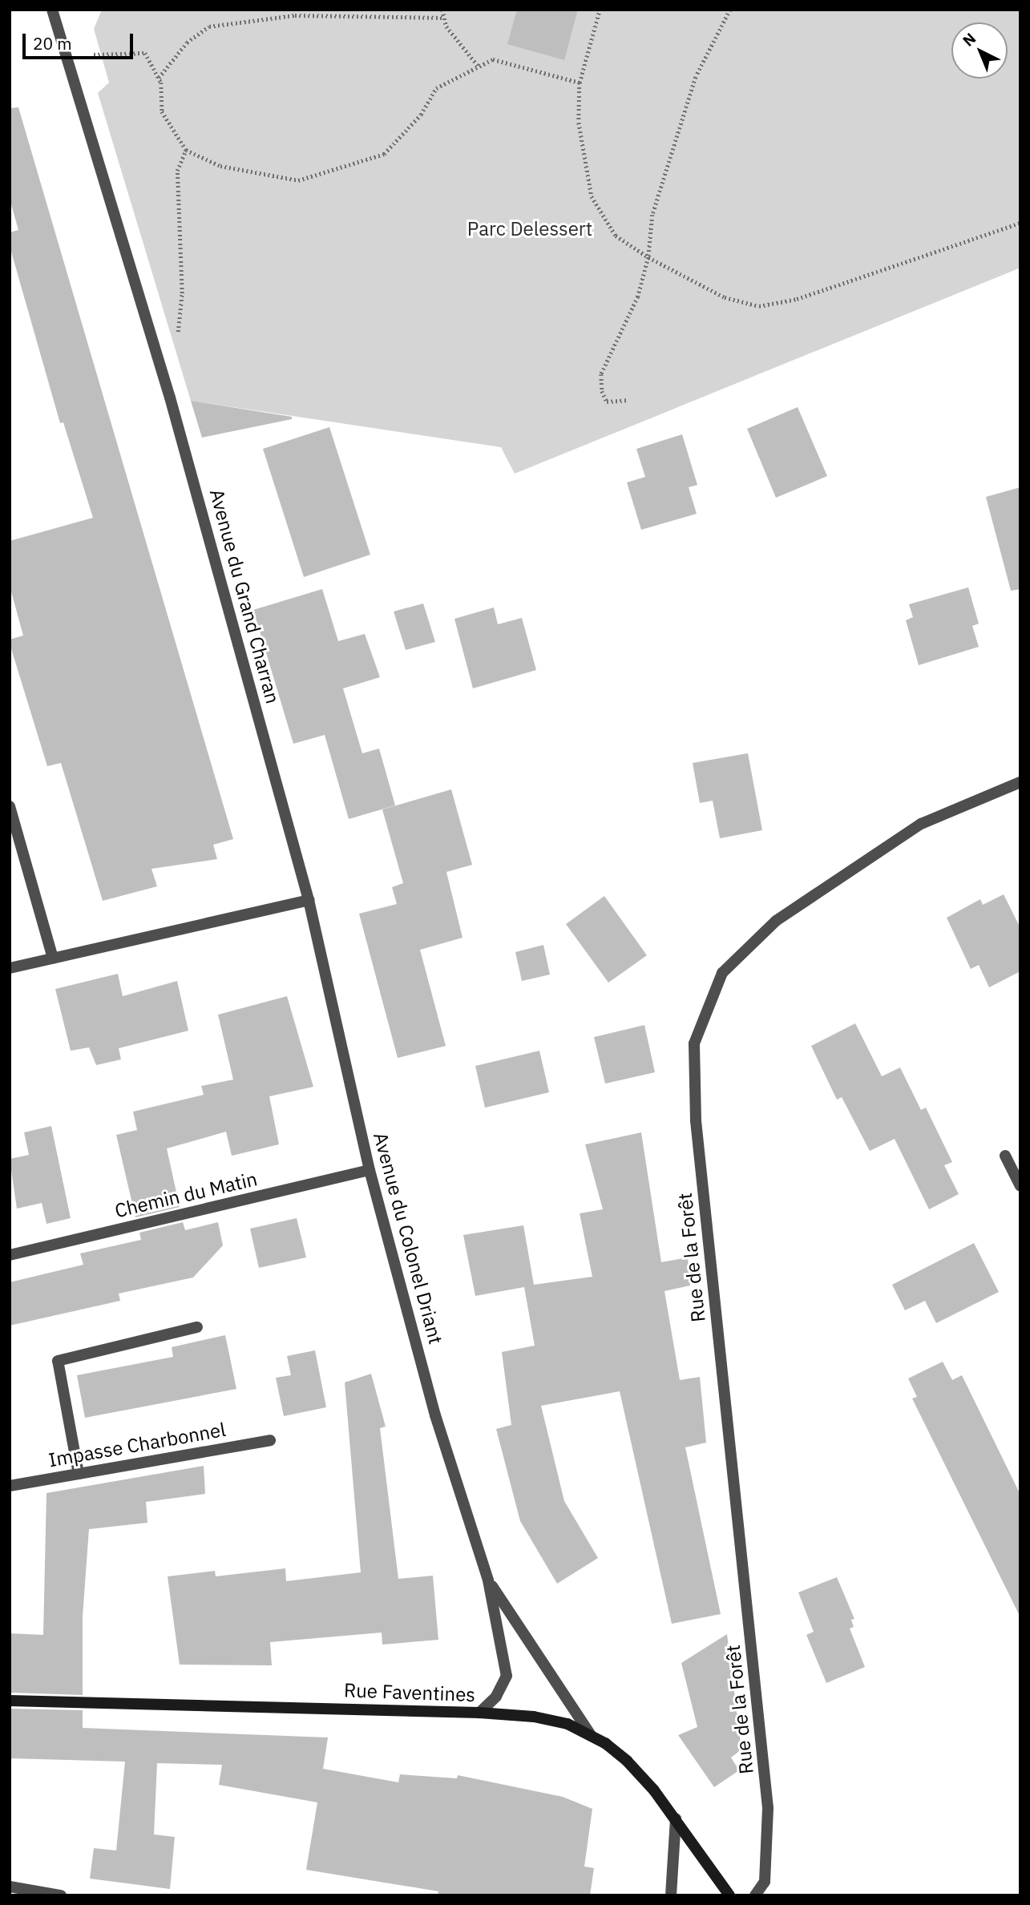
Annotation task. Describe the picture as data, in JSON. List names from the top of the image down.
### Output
{
  "streets": {
    "main road": ["Rue Faventines"],
    "street": [
      "Avenue du Grand Charran",
      "Chemin du Matin",
      "Avenue du Colonel Driant",
      "Rue de la Forêt",
      "Impasse Charbonnel"
    ]
  },
  "crossings": [
    ["Avenue du Grand Charran", "Avenue du Colonel Driant"],
    ["Chemin du Matin", "Avenue du Colonel Driant"],
    ["Avenue du Colonel Driant", "Rue Faventines"]
  ],
  "parks": ["Parc Delessert"],
  "scale_bar": "20 m",
  "north": "top left"
}
